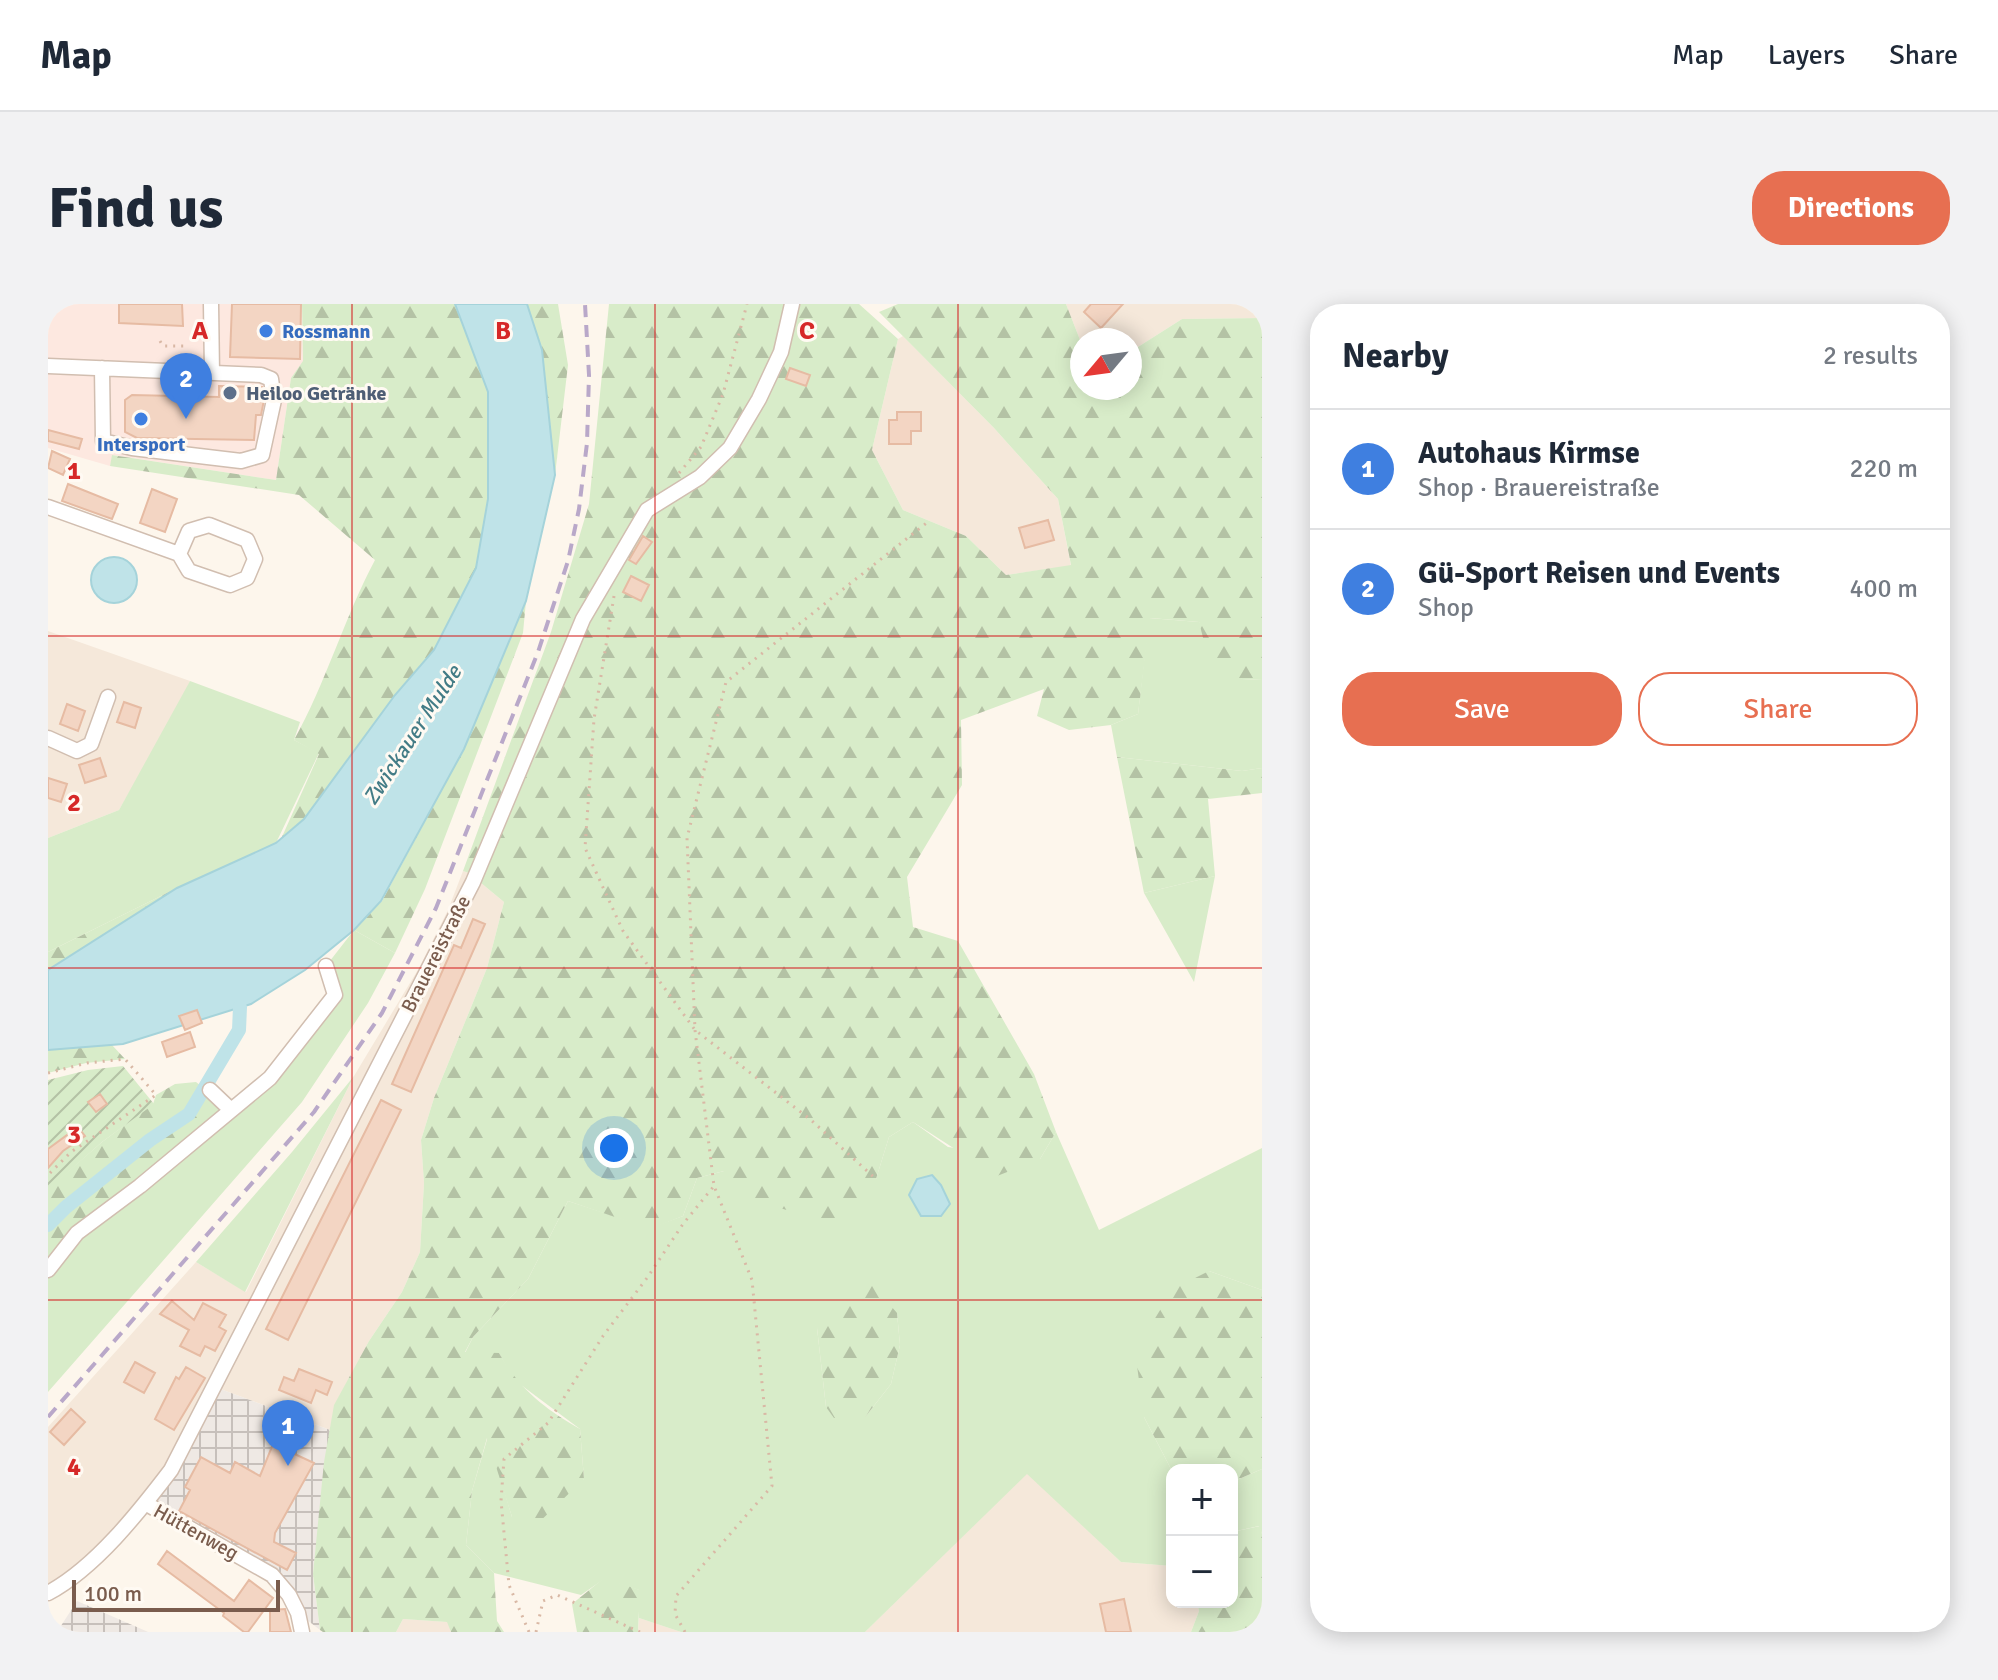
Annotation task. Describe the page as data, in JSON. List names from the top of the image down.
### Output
{
  "streets": {
    "street": ["Brauereistraße", "Hüttenweg"]
  },
  "crossings": [
    ["Brauereistraße", "Hüttenweg"]
  ],
  "water": ["Zwickauer Mulde"],
  "places": ["Rossmann", "Heiloo Getränke", "Intersport"],
  "scale_bar": "100 m",
  "north": "bottom left",
  "page": {
    "header": "Map",
    "nav": ["Map", "Layers", "Share"],
    "buttons": [
      "Directions",
      ["Save", "Share"]
    ],
    "title": "Find us",
    "heading": ["Nearby", "2 results"],
    "pins": ["2", "1"],
    "list": [
      {
        "mark": "1",
        "name": "Autohaus Kirmse",
        "note": "Shop · Brauereistraße",
        "value": "220 m"
      },
      {
        "mark": "2",
        "name": "Gü-Sport Reisen und Events",
        "note": "Shop",
        "value": "400 m"
      }
    ],
    "map_buttons": ["+", "−"],
    "scale": "100 m"
  },
  "grid": {
    "columns": ["A", "B", "C"],
    "rows": [
      "1",
      "2",
      "3",
      "4"
    ]
  }
}
